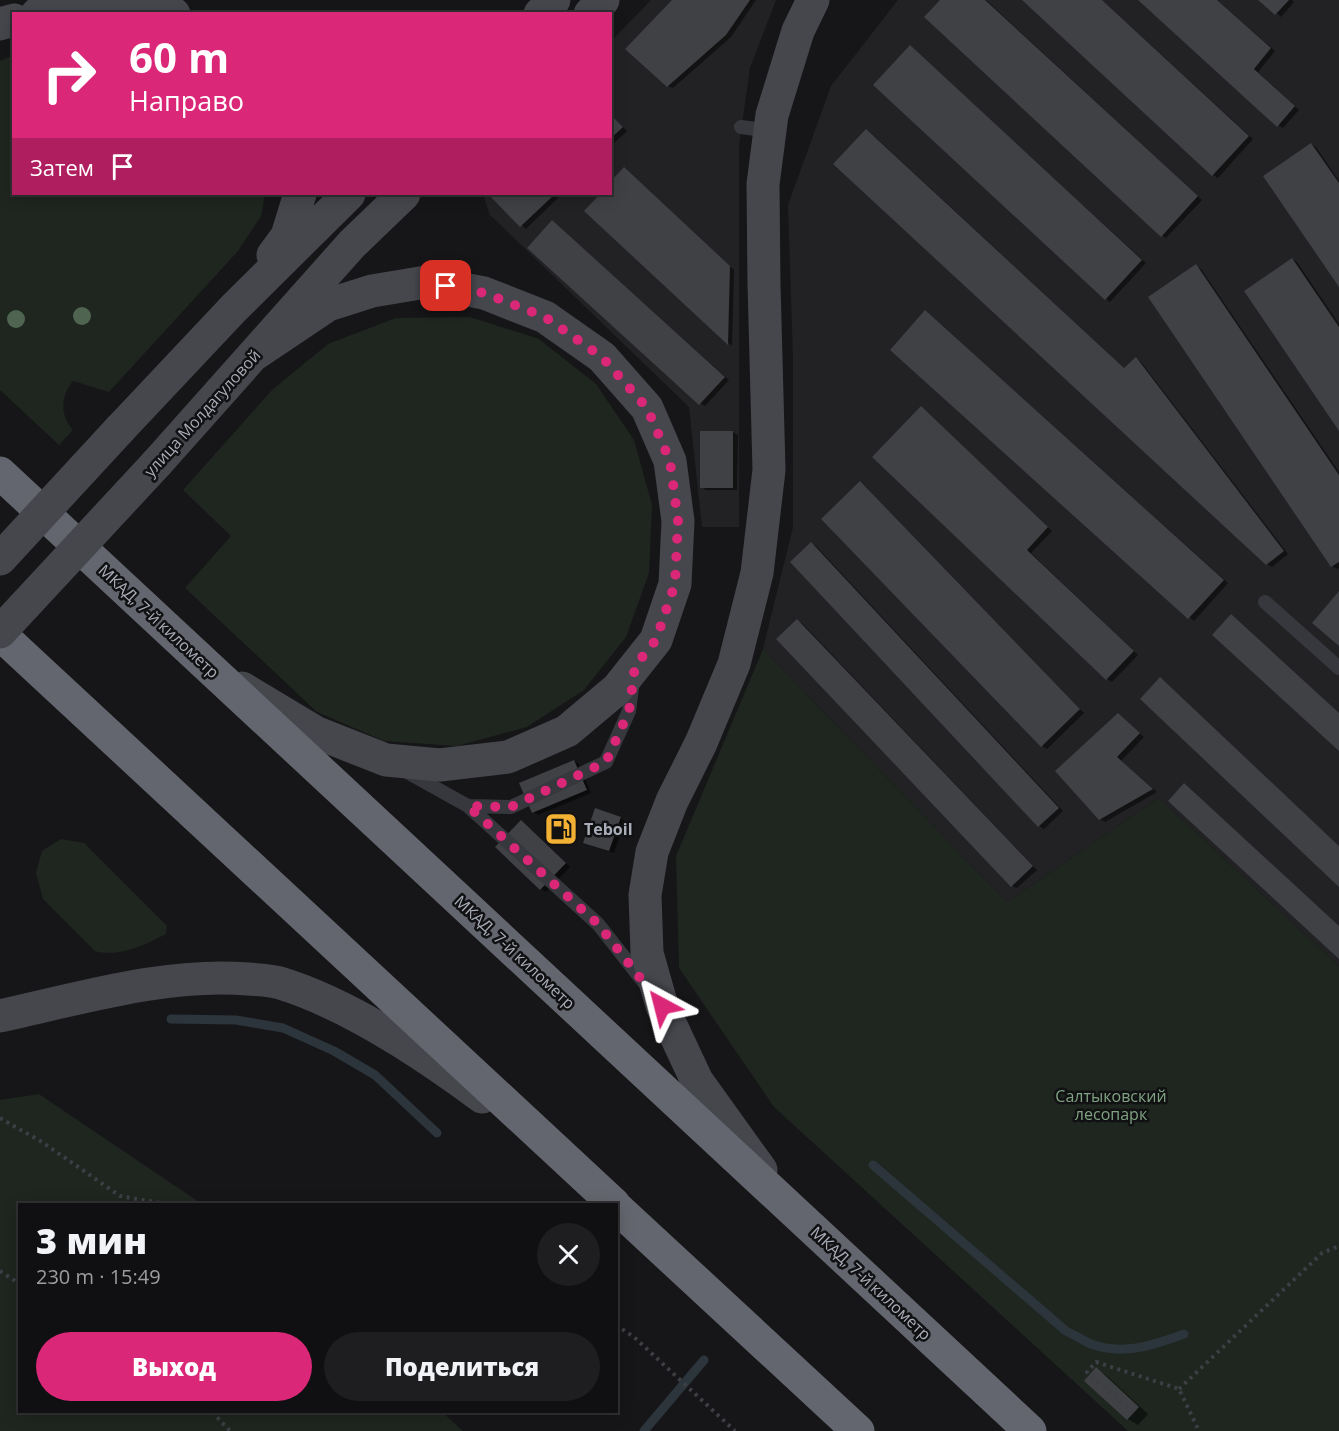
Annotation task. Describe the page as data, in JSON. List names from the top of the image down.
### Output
{
  "streets": {
    "highway": ["МКАД, 7-й километр"],
    "main road": ["улица Молдагуловой"]
  },
  "parks": ["Салтыковский лесопарк"],
  "places": {
    "fuel station": ["Teboil"]
  },
  "page": {
    "turn": ["60 m", "Направо"],
    "then": "Затем",
    "heading": ["3 мин", "230 m · 15:49"],
    "buttons": ["Выход", "Поделиться"]
  }
}
